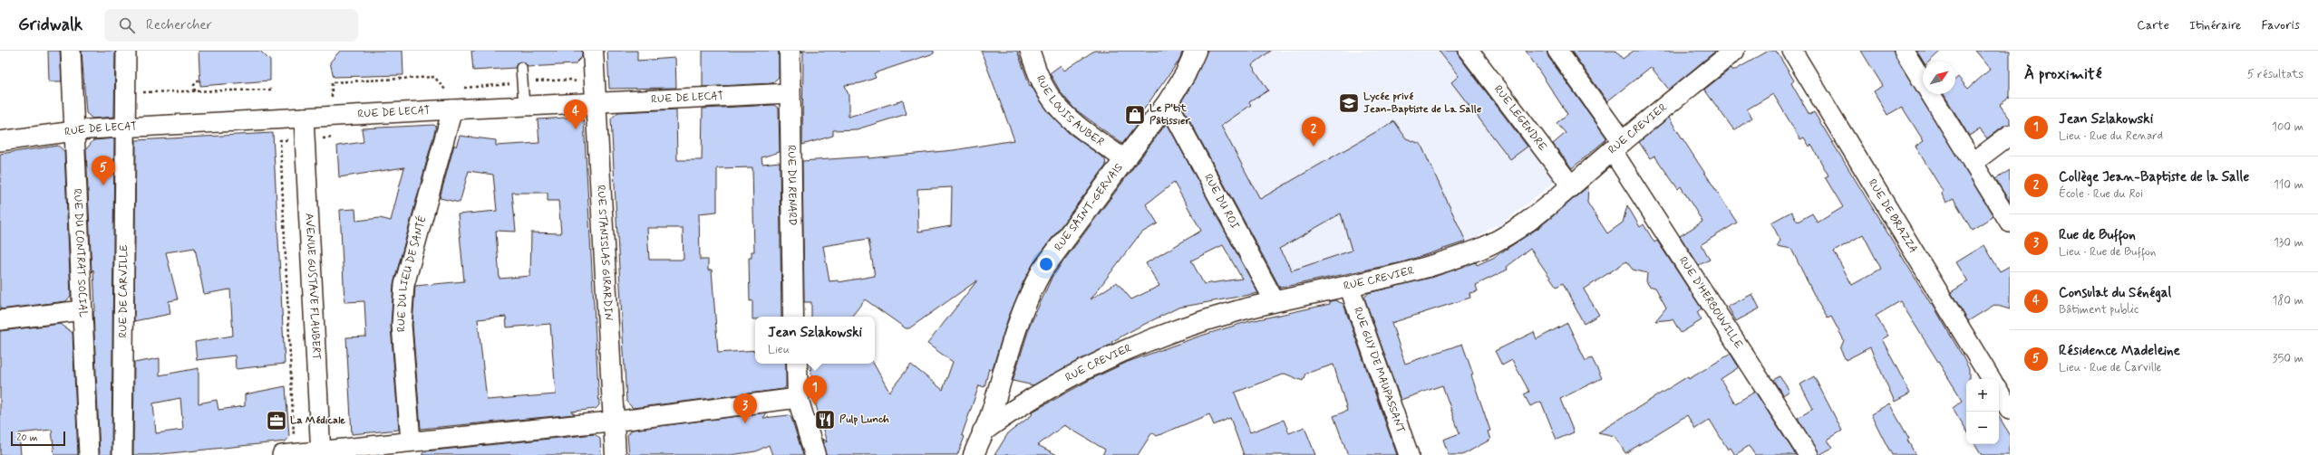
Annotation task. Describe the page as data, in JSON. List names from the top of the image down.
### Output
{
  "streets": {
    "street": [
      "RUE DE LECAT",
      "RUE LOUIS AUBER",
      "RUE LEGENDRE",
      "RUE CREVIER",
      "RUE DU RENARD",
      "RUE DU ROI",
      "RUE SAINT-GERVAIS",
      "RUE DE BRAZZA",
      "RUE STANISLAS GIRARDIN",
      "RUE DU CONTRAT SOCIAL",
      "RUE DU LIEU DE SANTÉ",
      "AVENUE GUSTAVE FLAUBERT",
      "RUE DE CARVILLE",
      "RUE D'HERBOUVILLE",
      "RUE GUY DE MAUPASSANT"
    ]
  },
  "crossings": [
    ["RUE DE LECAT", "RUE DU RENARD"],
    ["RUE DE LECAT", "RUE STANISLAS GIRARDIN"],
    ["RUE DE LECAT", "RUE DU CONTRAT SOCIAL"],
    ["RUE DE LECAT", "RUE DU LIEU DE SANTÉ"],
    ["RUE DE LECAT", "AVENUE GUSTAVE FLAUBERT"],
    ["RUE DE LECAT", "RUE DE CARVILLE"],
    ["RUE LOUIS AUBER", "RUE SAINT-GERVAIS"],
    ["RUE LEGENDRE", "RUE CREVIER"],
    ["RUE CREVIER", "RUE DU ROI"],
    ["RUE CREVIER", "RUE SAINT-GERVAIS"],
    ["RUE CREVIER", "RUE D'HERBOUVILLE"],
    ["RUE CREVIER", "RUE GUY DE MAUPASSANT"],
    ["RUE DU ROI", "RUE SAINT-GERVAIS"]
  ],
  "places": {
    "school or university": ["Lycée privé Jean-Baptiste de La Salle"],
    "shop": ["Le P'tit Pâtissier"],
    "restaurant": ["Pulp Lunch"],
    "office": ["La Médicale"]
  },
  "scale_bar": "20 m",
  "north": "top right",
  "page": {
    "header": "Gridwalk",
    "search": "Rechercher",
    "nav": ["Carte", "Itinéraire", "Favoris"],
    "heading": ["À proximité", "5 résultats"],
    "list": [
      {
        "mark": "1",
        "name": "Jean Szlakowski",
        "note": "Lieu · Rue du Renard",
        "value": "100 m"
      },
      {
        "mark": "2",
        "name": "Collège Jean-Baptiste de la Salle",
        "note": "École · Rue du Roi",
        "value": "110 m"
      },
      {
        "mark": "3",
        "name": "Rue de Buffon",
        "note": "Lieu · Rue de Buffon",
        "value": "130 m"
      },
      {
        "mark": "4",
        "name": "Consulat du Sénégal",
        "note": "Bâtiment public",
        "value": "180 m"
      },
      {
        "mark": "5",
        "name": "Résidence Madeleine",
        "note": "Lieu · Rue de Carville",
        "value": "350 m"
      }
    ],
    "pins": [
      "4",
      "2",
      "5",
      "1",
      "3"
    ],
    "popup": ["Jean Szlakowski", "Lieu"],
    "map_buttons": ["+", "−"],
    "scale": "20 m"
  }
}
